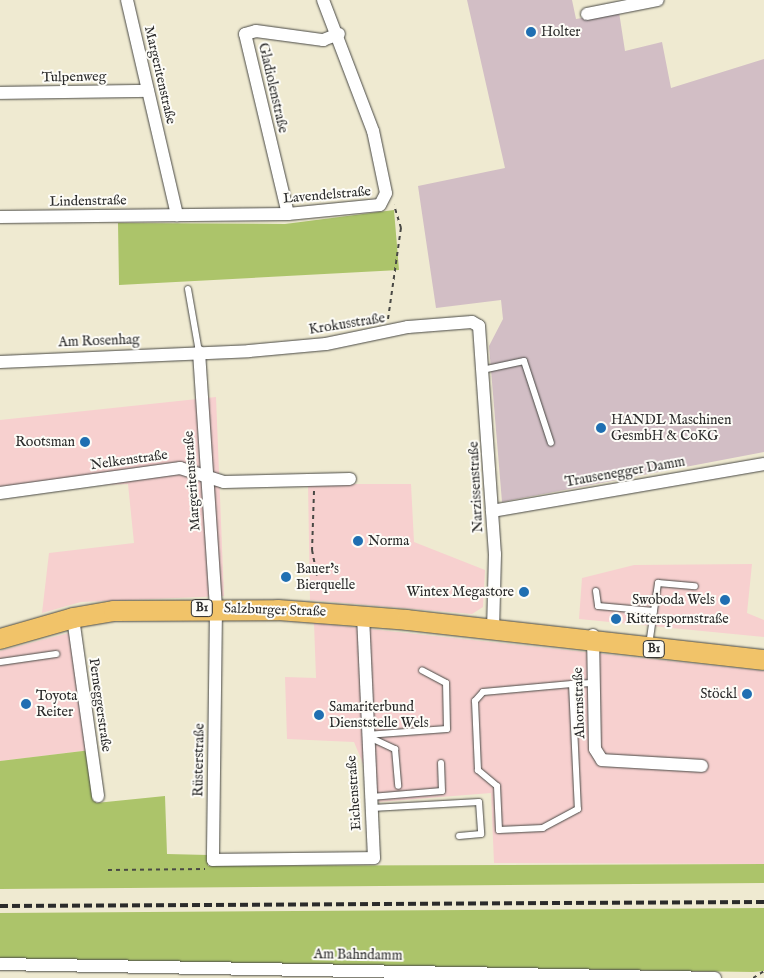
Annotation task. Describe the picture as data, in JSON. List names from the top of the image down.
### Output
{
  "streets": {
    "main road": ["B1", "Salzburger Straße"],
    "street": [
      "Margeritenstraße",
      "Tulpenweg",
      "Gladiolenstraße",
      "Lavendelstraße",
      "Lindenstraße",
      "Krokusstraße",
      "Am Rosenhag",
      "Nelkenstraße",
      "Trausenegger Damm",
      "Narzissenstraße",
      "Ahornstraße",
      "Perneggerstraße",
      "Rüsterstraße",
      "Eichenstraße",
      "Am Bahndamm"
    ]
  },
  "crossings": [
    ["Margeritenstraße", "Tulpenweg"],
    ["Margeritenstraße", "Lavendelstraße"],
    ["Margeritenstraße", "Lindenstraße"],
    ["Margeritenstraße", "Krokusstraße"],
    ["Margeritenstraße", "Am Rosenhag"],
    ["Margeritenstraße", "Nelkenstraße"],
    ["Margeritenstraße", "Salzburger Straße"],
    ["Margeritenstraße", "Rüsterstraße"],
    ["Gladiolenstraße", "Lavendelstraße"],
    ["Lavendelstraße", "Lindenstraße"],
    ["Krokusstraße", "Am Rosenhag"],
    ["Krokusstraße", "Narzissenstraße"],
    ["Trausenegger Damm", "Narzissenstraße"],
    ["Narzissenstraße", "Salzburger Straße"],
    ["Salzburger Straße", "Ahornstraße"],
    ["Salzburger Straße", "Perneggerstraße"],
    ["Salzburger Straße", "Rüsterstraße"],
    ["Salzburger Straße", "Eichenstraße"],
    ["Rüsterstraße", "Eichenstraße"]
  ],
  "places": [
    "Holter",
    "HANDL Maschinen GesmbH & CoKG",
    "Rootsman",
    "Norma",
    "Bauer's Bierquelle",
    "Wintex Megastore",
    "Swoboda Wels",
    "Ritterspornstraße",
    "Stöckl",
    "Toyota Reiter",
    "Samariterbund Dienststelle Wels"
  ]
}
